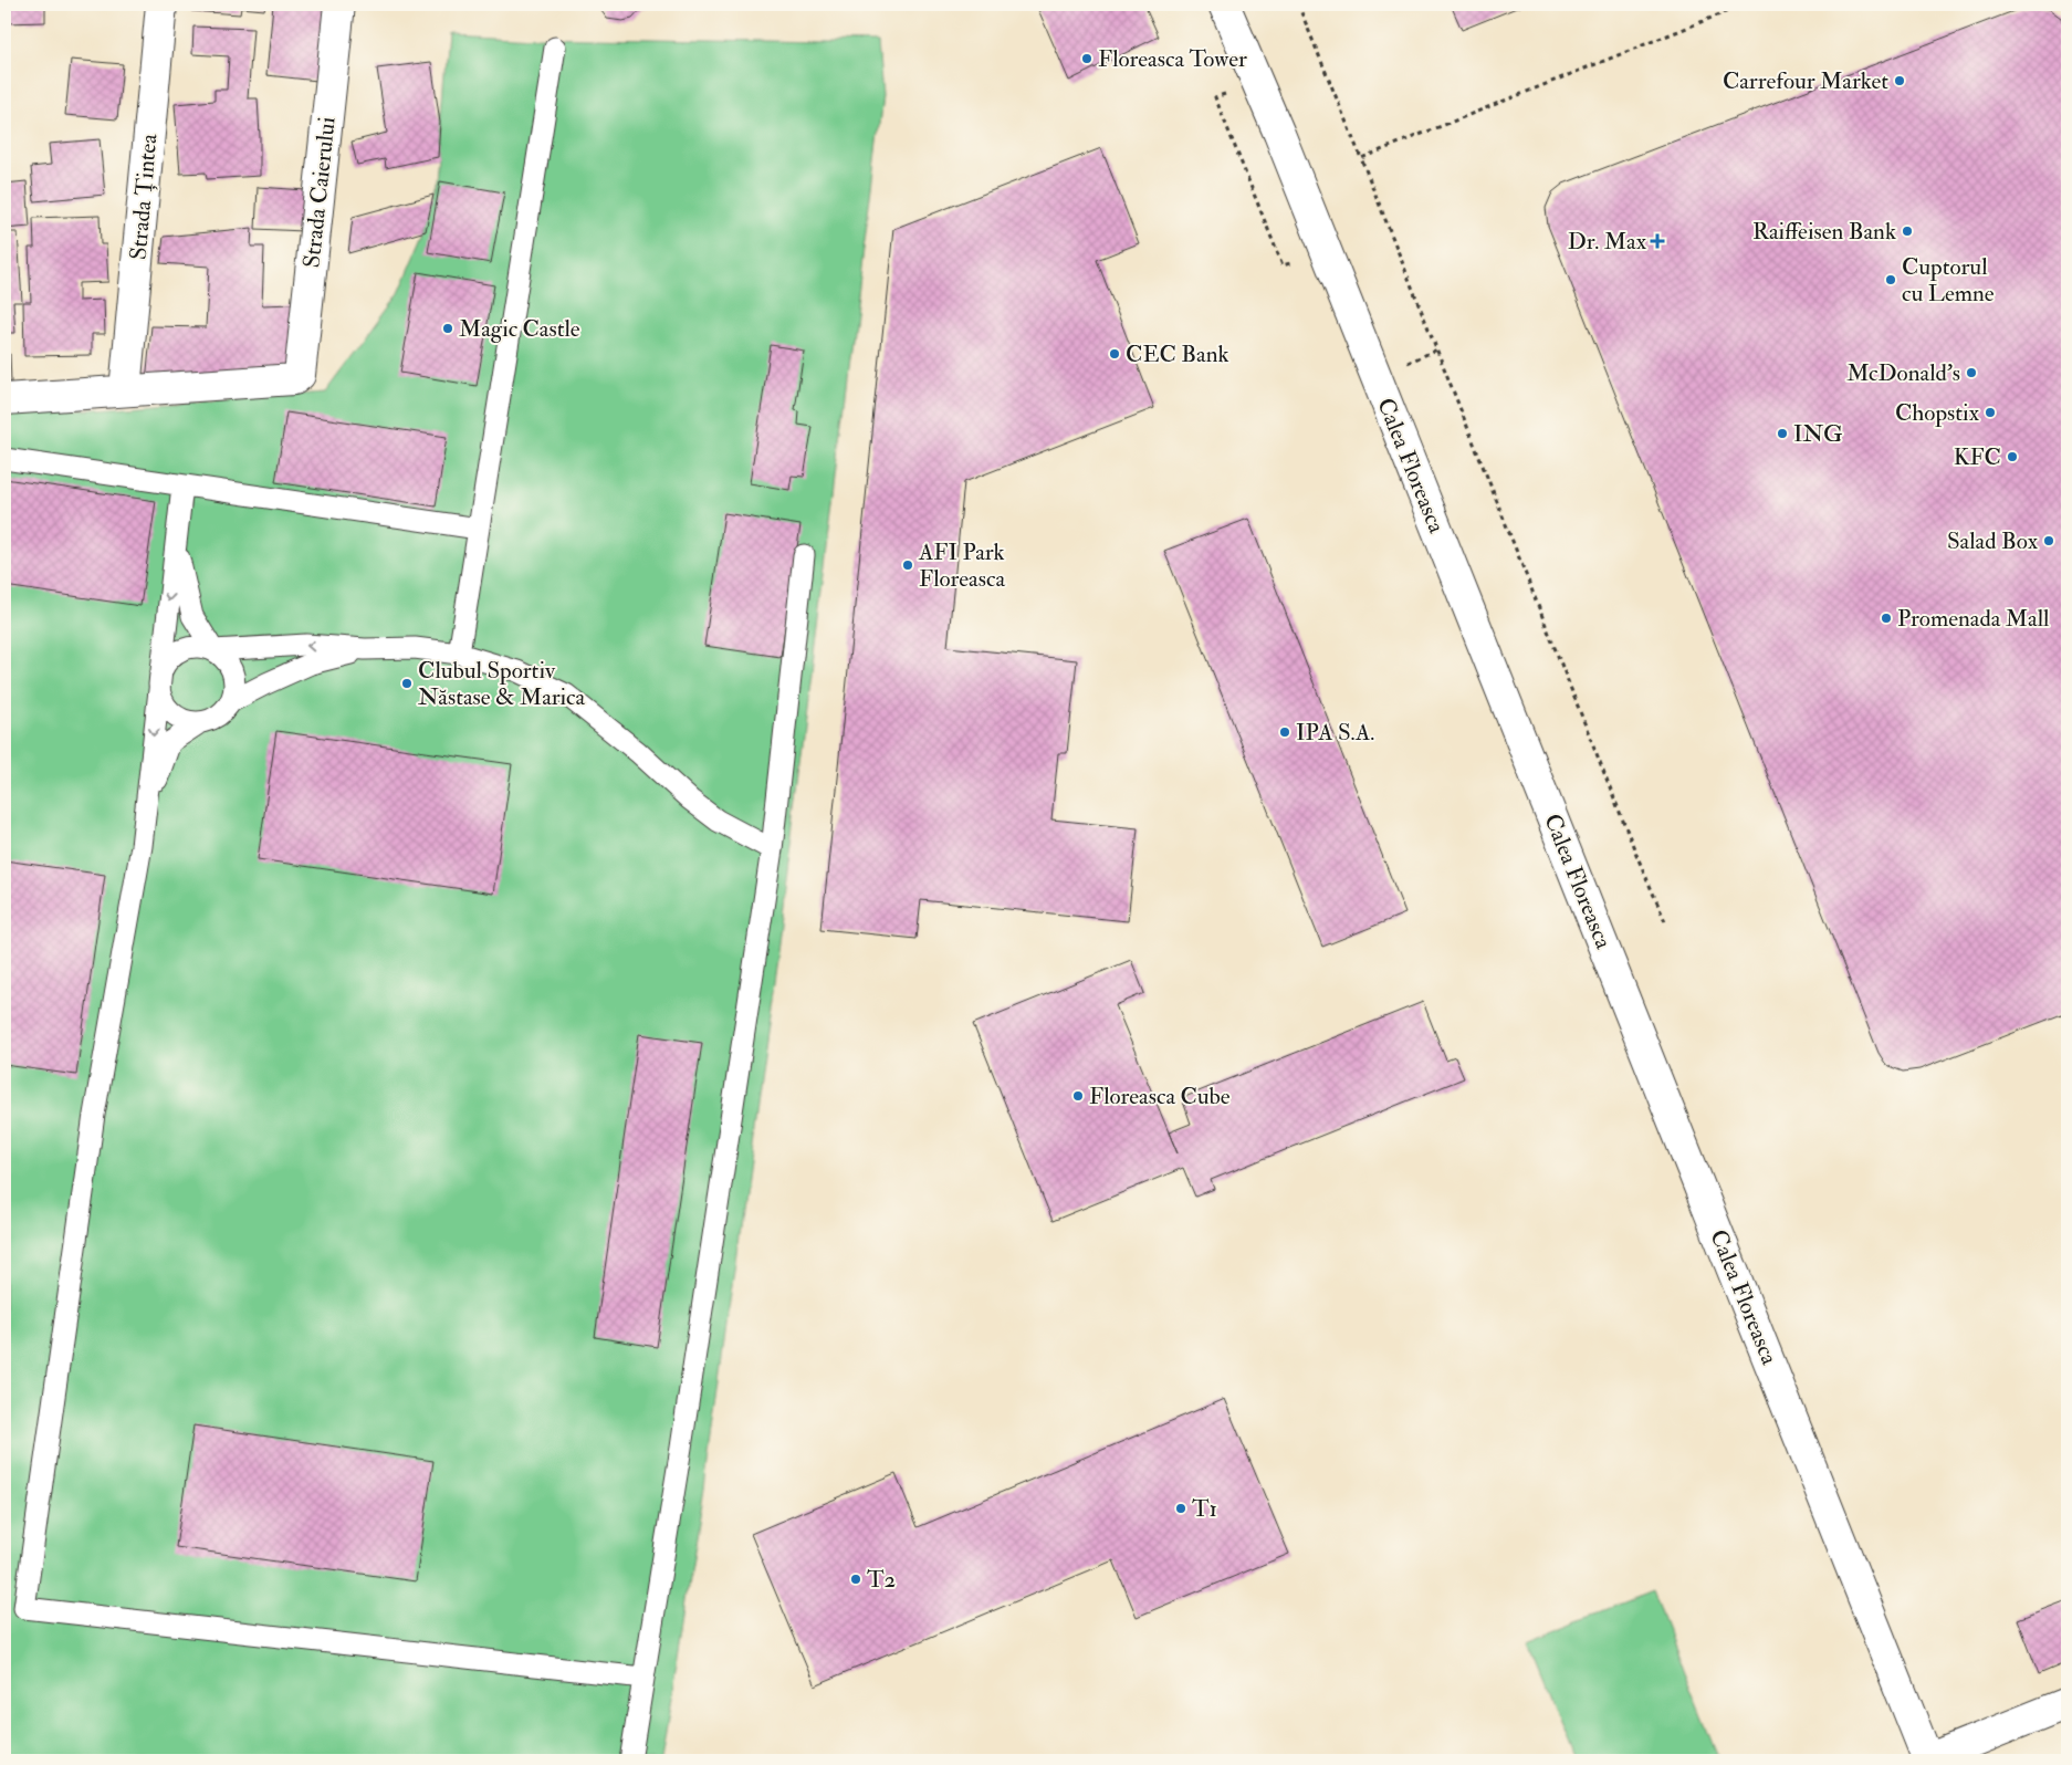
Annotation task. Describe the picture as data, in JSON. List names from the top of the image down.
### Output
{
  "streets": {
    "main road": ["Strada Caierului", "Strada Țintea", "Calea Floreasca"]
  },
  "crossings": [
    ["Strada Caierului", "Strada Țintea"]
  ],
  "places": {
    "other": [
      "Floreasca Tower",
      "Carrefour Market",
      "Raiffeisen Bank",
      "Cuptorul cu Lemne",
      "Magic Castle",
      "CEC Bank",
      "McDonald's",
      "Chopstix",
      "ING",
      "KFC",
      "Salad Box",
      "AFI Park Floreasca",
      "Promenada Mall",
      "Clubul Sportiv Năstase & Marica",
      "IPA S.A.",
      "Floreasca Cube",
      "T1",
      "T2"
    ],
    "health": ["Dr. Max"]
  }
}
